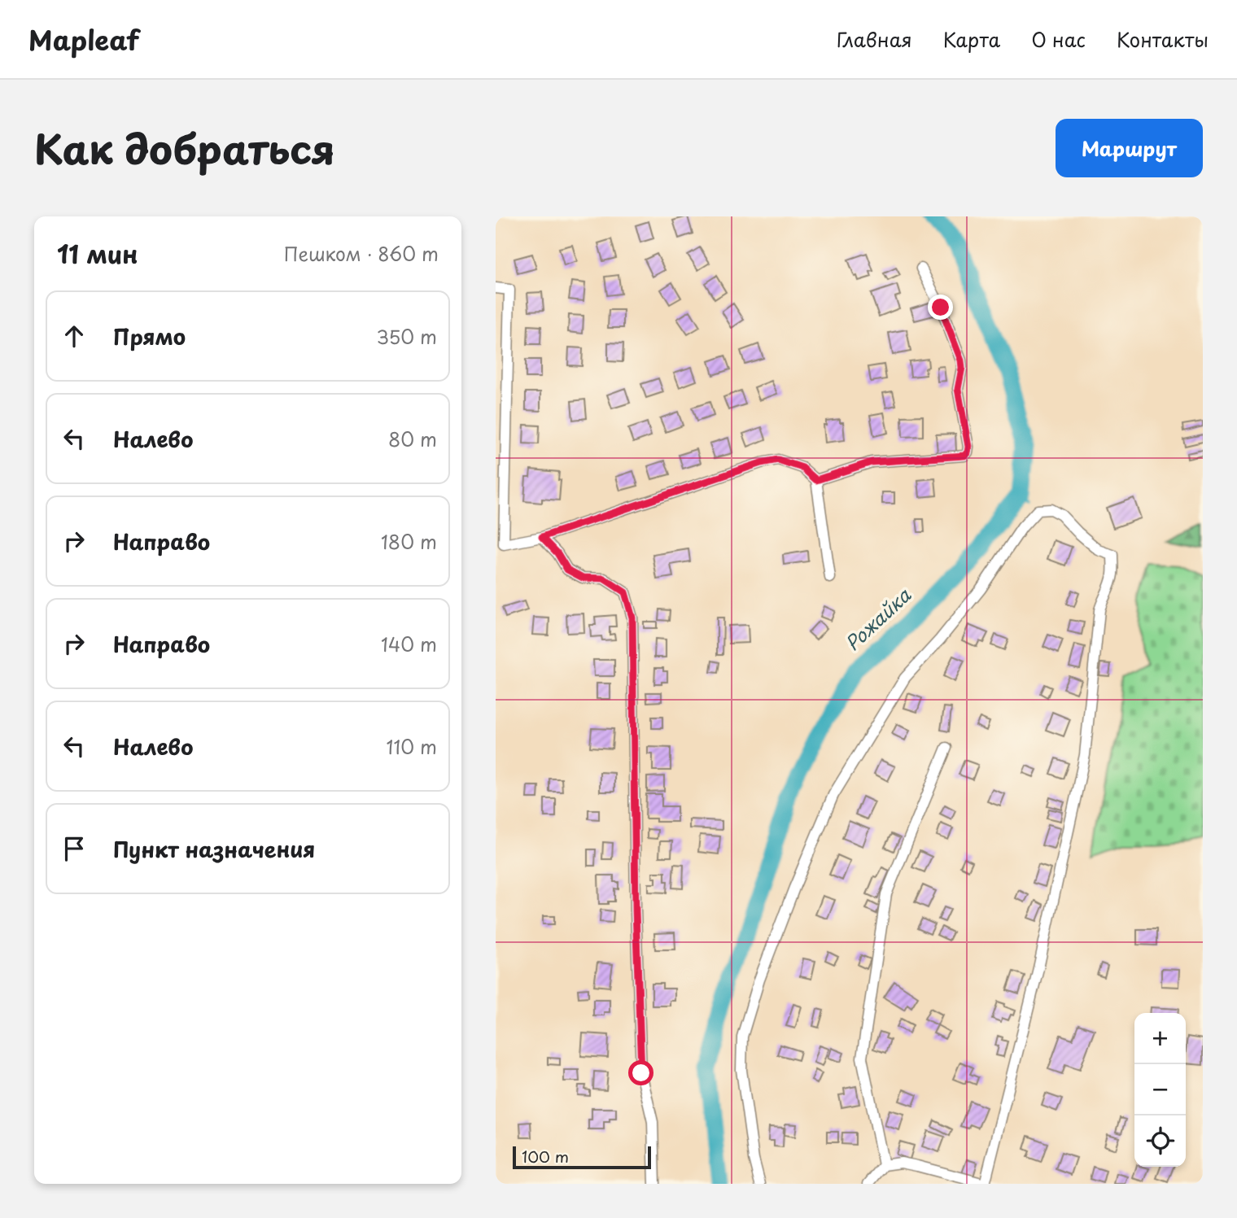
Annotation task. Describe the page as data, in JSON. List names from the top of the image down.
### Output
{
  "water": ["Рожайка"],
  "scale_bar": "100 m",
  "page": {
    "header": "Mapleaf",
    "nav": [
      "Главная",
      "Карта",
      "О нас",
      "Контакты"
    ],
    "title": "Как добраться",
    "buttons": "Маршрут",
    "heading": ["11 мин", "Пешком · 860 m"],
    "list": [
      ["Прямо", "350 m"],
      ["Налево", "80 m"],
      ["Направо", "180 m"],
      ["Направо", "140 m"],
      ["Налево", "110 m"],
      "Пункт назначения"
    ],
    "map_buttons": ["+", "−"],
    "scale": "100 m"
  }
}
